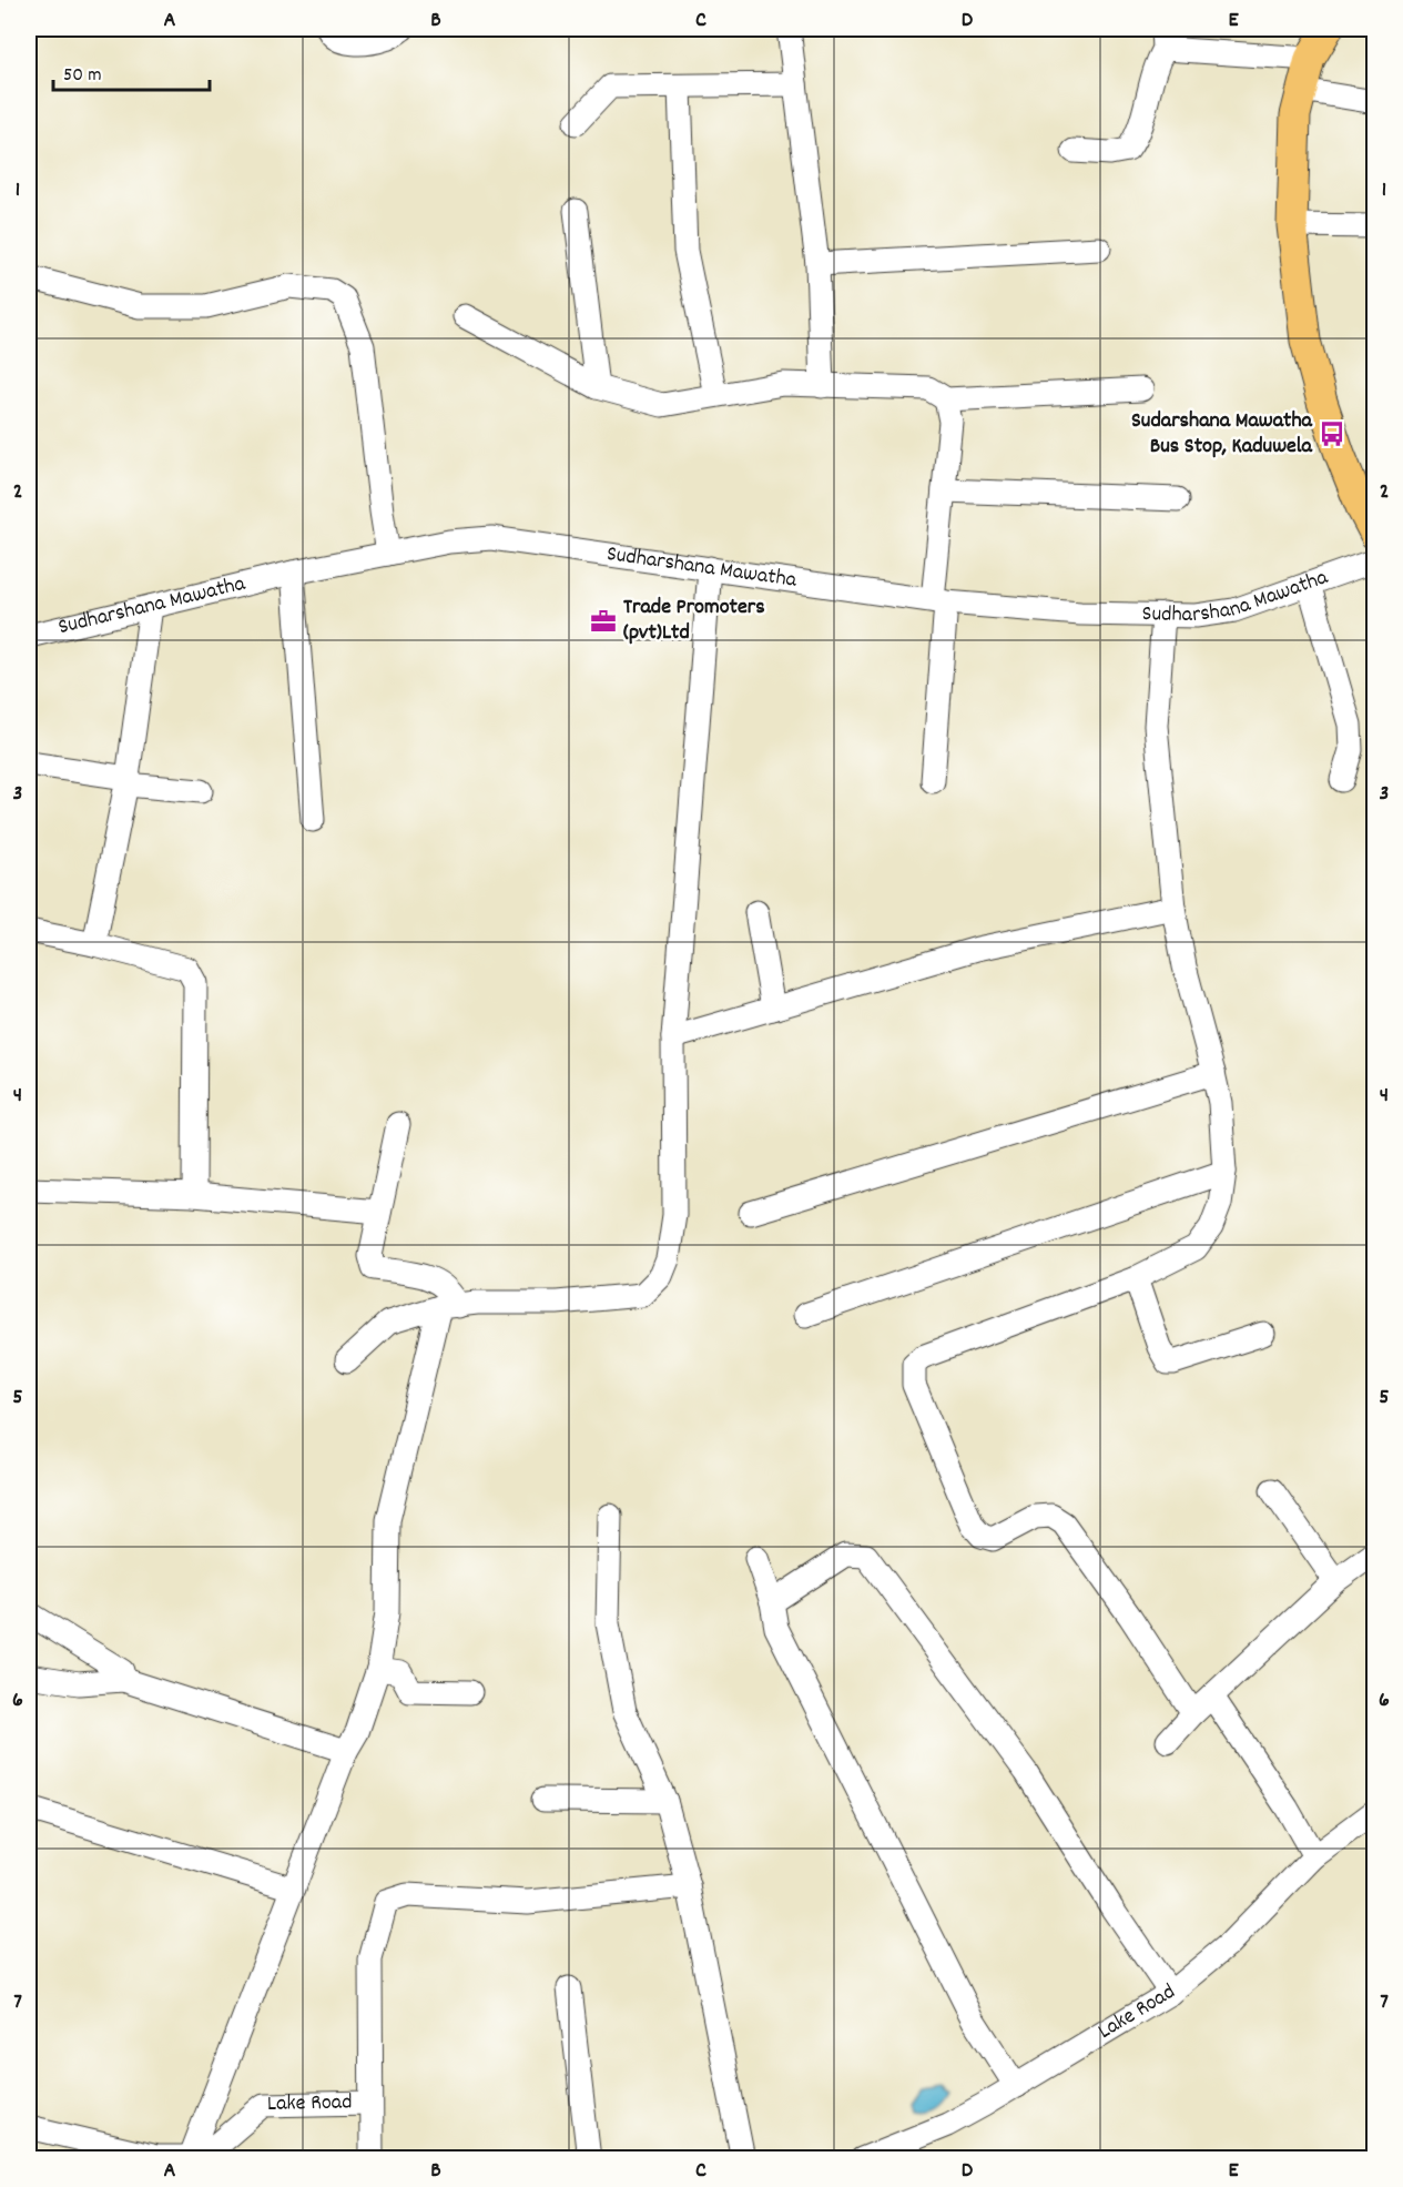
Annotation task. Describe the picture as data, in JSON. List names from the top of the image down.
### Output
{
  "streets": {
    "street": ["Sudharshana Mawatha", "Lake Road"]
  },
  "places": {
    "bus stop": ["Sudarshana Mawatha Bus Stop, Kaduwela"],
    "office": ["Trade Promoters (pvt)Ltd"]
  },
  "scale_bar": "50 m",
  "grid": {
    "columns": [
      "A",
      "B",
      "C",
      "D",
      "E"
    ],
    "rows": [
      "1",
      "2",
      "3",
      "4",
      "5",
      "6",
      "7"
    ]
  }
}
